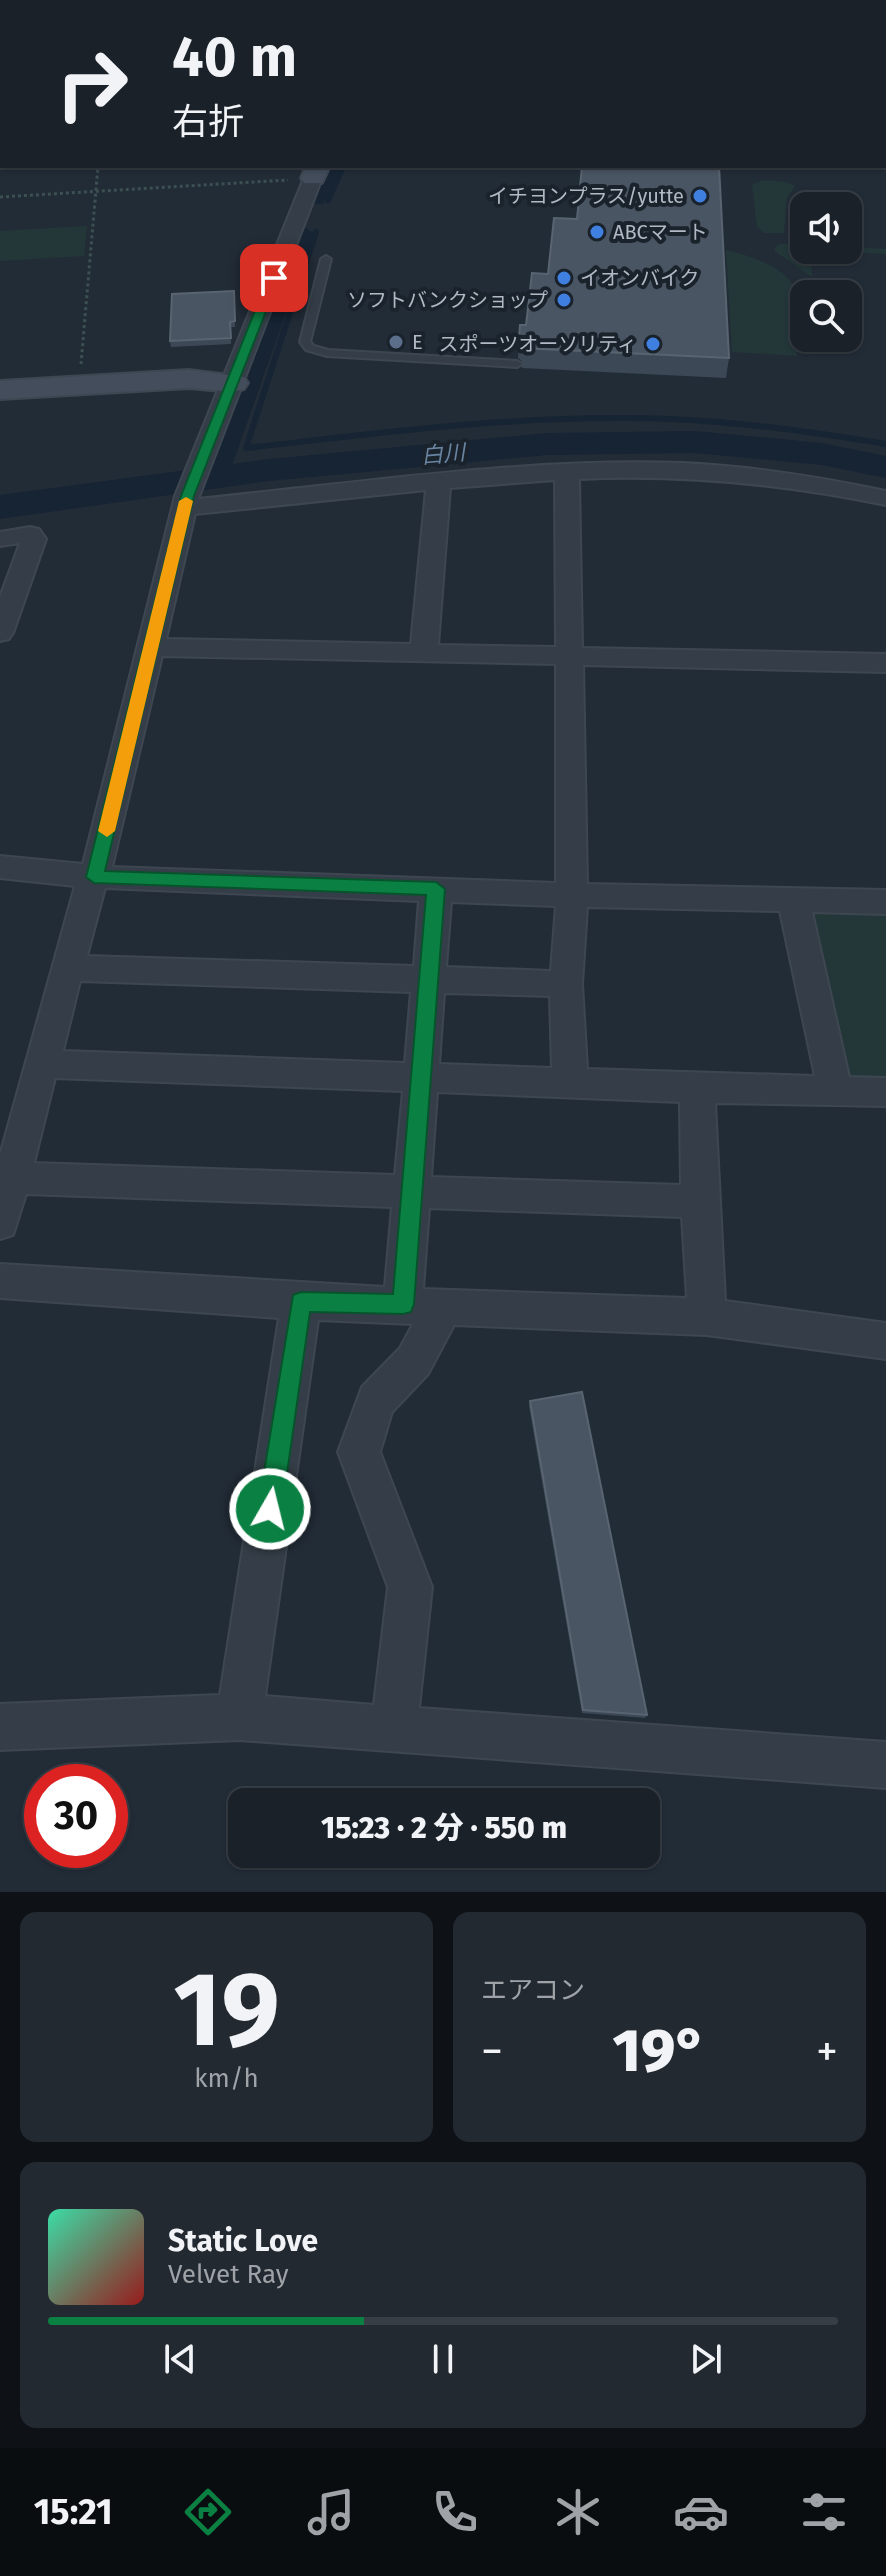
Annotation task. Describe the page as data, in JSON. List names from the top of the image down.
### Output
{
  "water": ["白川"],
  "places": [
    "イチヨンプラス/yutte",
    "ABCマート",
    "イオンバイク",
    "ソフトバンクショップ",
    "E",
    "スポーツオーソリティ"
  ],
  "page": {
    "turn": ["40 m", "右折"],
    "limit": "30",
    "trip": "15:23 · 2 分 · 550 m",
    "tile": [
      ["19", "km/h"],
      "エアコン"
    ],
    "heat": ["−", "19°", "+"],
    "song": ["Static Love", "Velvet Ray"],
    "tabs": "15:21"
  }
}
